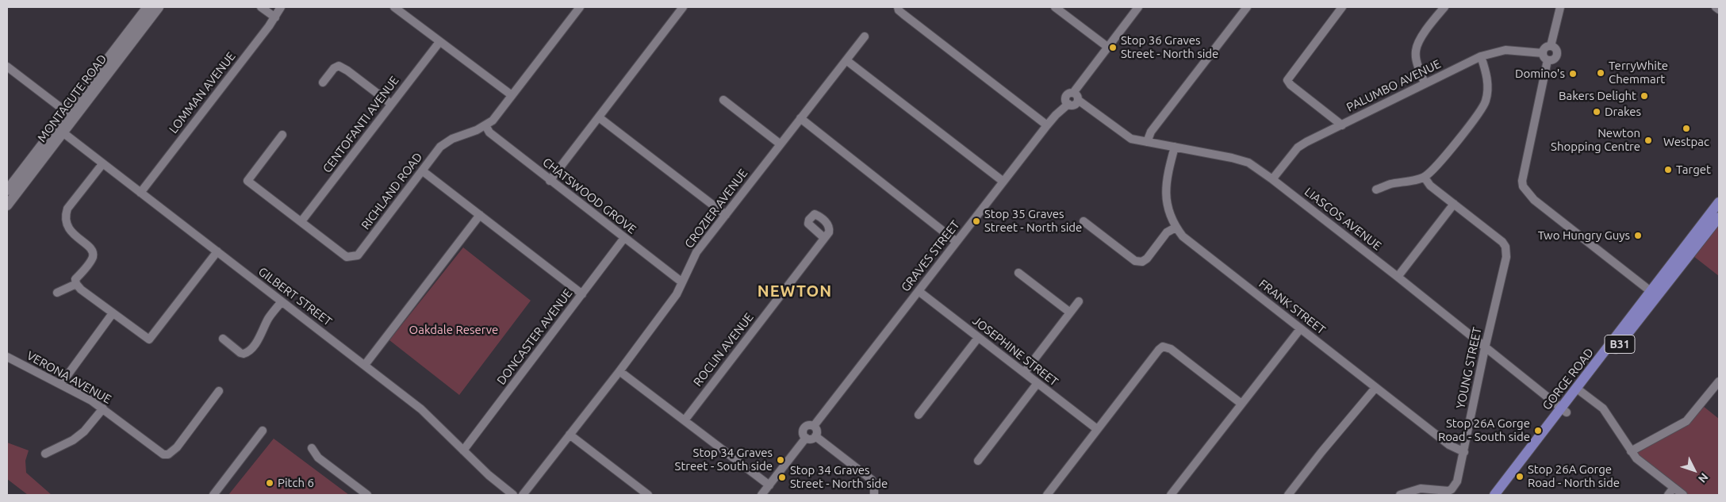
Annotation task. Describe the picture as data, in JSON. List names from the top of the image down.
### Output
{
  "streets": {
    "main road": ["MONTACUTE ROAD", "B31", "GORGE ROAD"],
    "street": [
      "PALUMBO AVENUE",
      "LOMMAN AVENUE",
      "CENTOFANTI AVENUE",
      "RICHLAND ROAD",
      "CHATSWOOD GROVE",
      "CROZIER AVENUE",
      "LIASCOS AVENUE",
      "GRAVES STREET",
      "GILBERT STREET",
      "FRANK STREET",
      "DONCASTER AVENUE",
      "ROCLIN AVENUE",
      "JOSEPHINE STREET",
      "YOUNG STREET",
      "VERONA AVENUE"
    ]
  },
  "crossings": [
    ["PALUMBO AVENUE", "LIASCOS AVENUE"],
    ["LOMMAN AVENUE", "GILBERT STREET"],
    ["MONTACUTE ROAD", "GILBERT STREET"],
    ["CENTOFANTI AVENUE", "RICHLAND ROAD"],
    ["RICHLAND ROAD", "CHATSWOOD GROVE"],
    ["CHATSWOOD GROVE", "CROZIER AVENUE"],
    ["CHATSWOOD GROVE", "DONCASTER AVENUE"],
    ["LIASCOS AVENUE", "GRAVES STREET"],
    ["LIASCOS AVENUE", "FRANK STREET"],
    ["LIASCOS AVENUE", "YOUNG STREET"],
    ["LIASCOS AVENUE", "GORGE ROAD"],
    ["GRAVES STREET", "JOSEPHINE STREET"],
    ["GILBERT STREET", "DONCASTER AVENUE"],
    ["FRANK STREET", "YOUNG STREET"]
  ],
  "districts": ["NEWTON"],
  "parks": ["Oakdale Reserve"],
  "places": [
    "Stop 36 Graves Street - North side",
    "TerryWhite Chemmart",
    "Domino's",
    "Bakers Delight",
    "Drakes",
    "Westpac",
    "Newton Shopping Centre",
    "Target",
    "Stop 35 Graves Street - North side",
    "Two Hungry Guys",
    "Stop 26A Gorge Road - South side",
    "Stop 34 Graves Street - South side",
    "Stop 26A Gorge Road - North side",
    "Stop 34 Graves Street - North side",
    "Pitch 6"
  ],
  "north": "bottom right"
}
